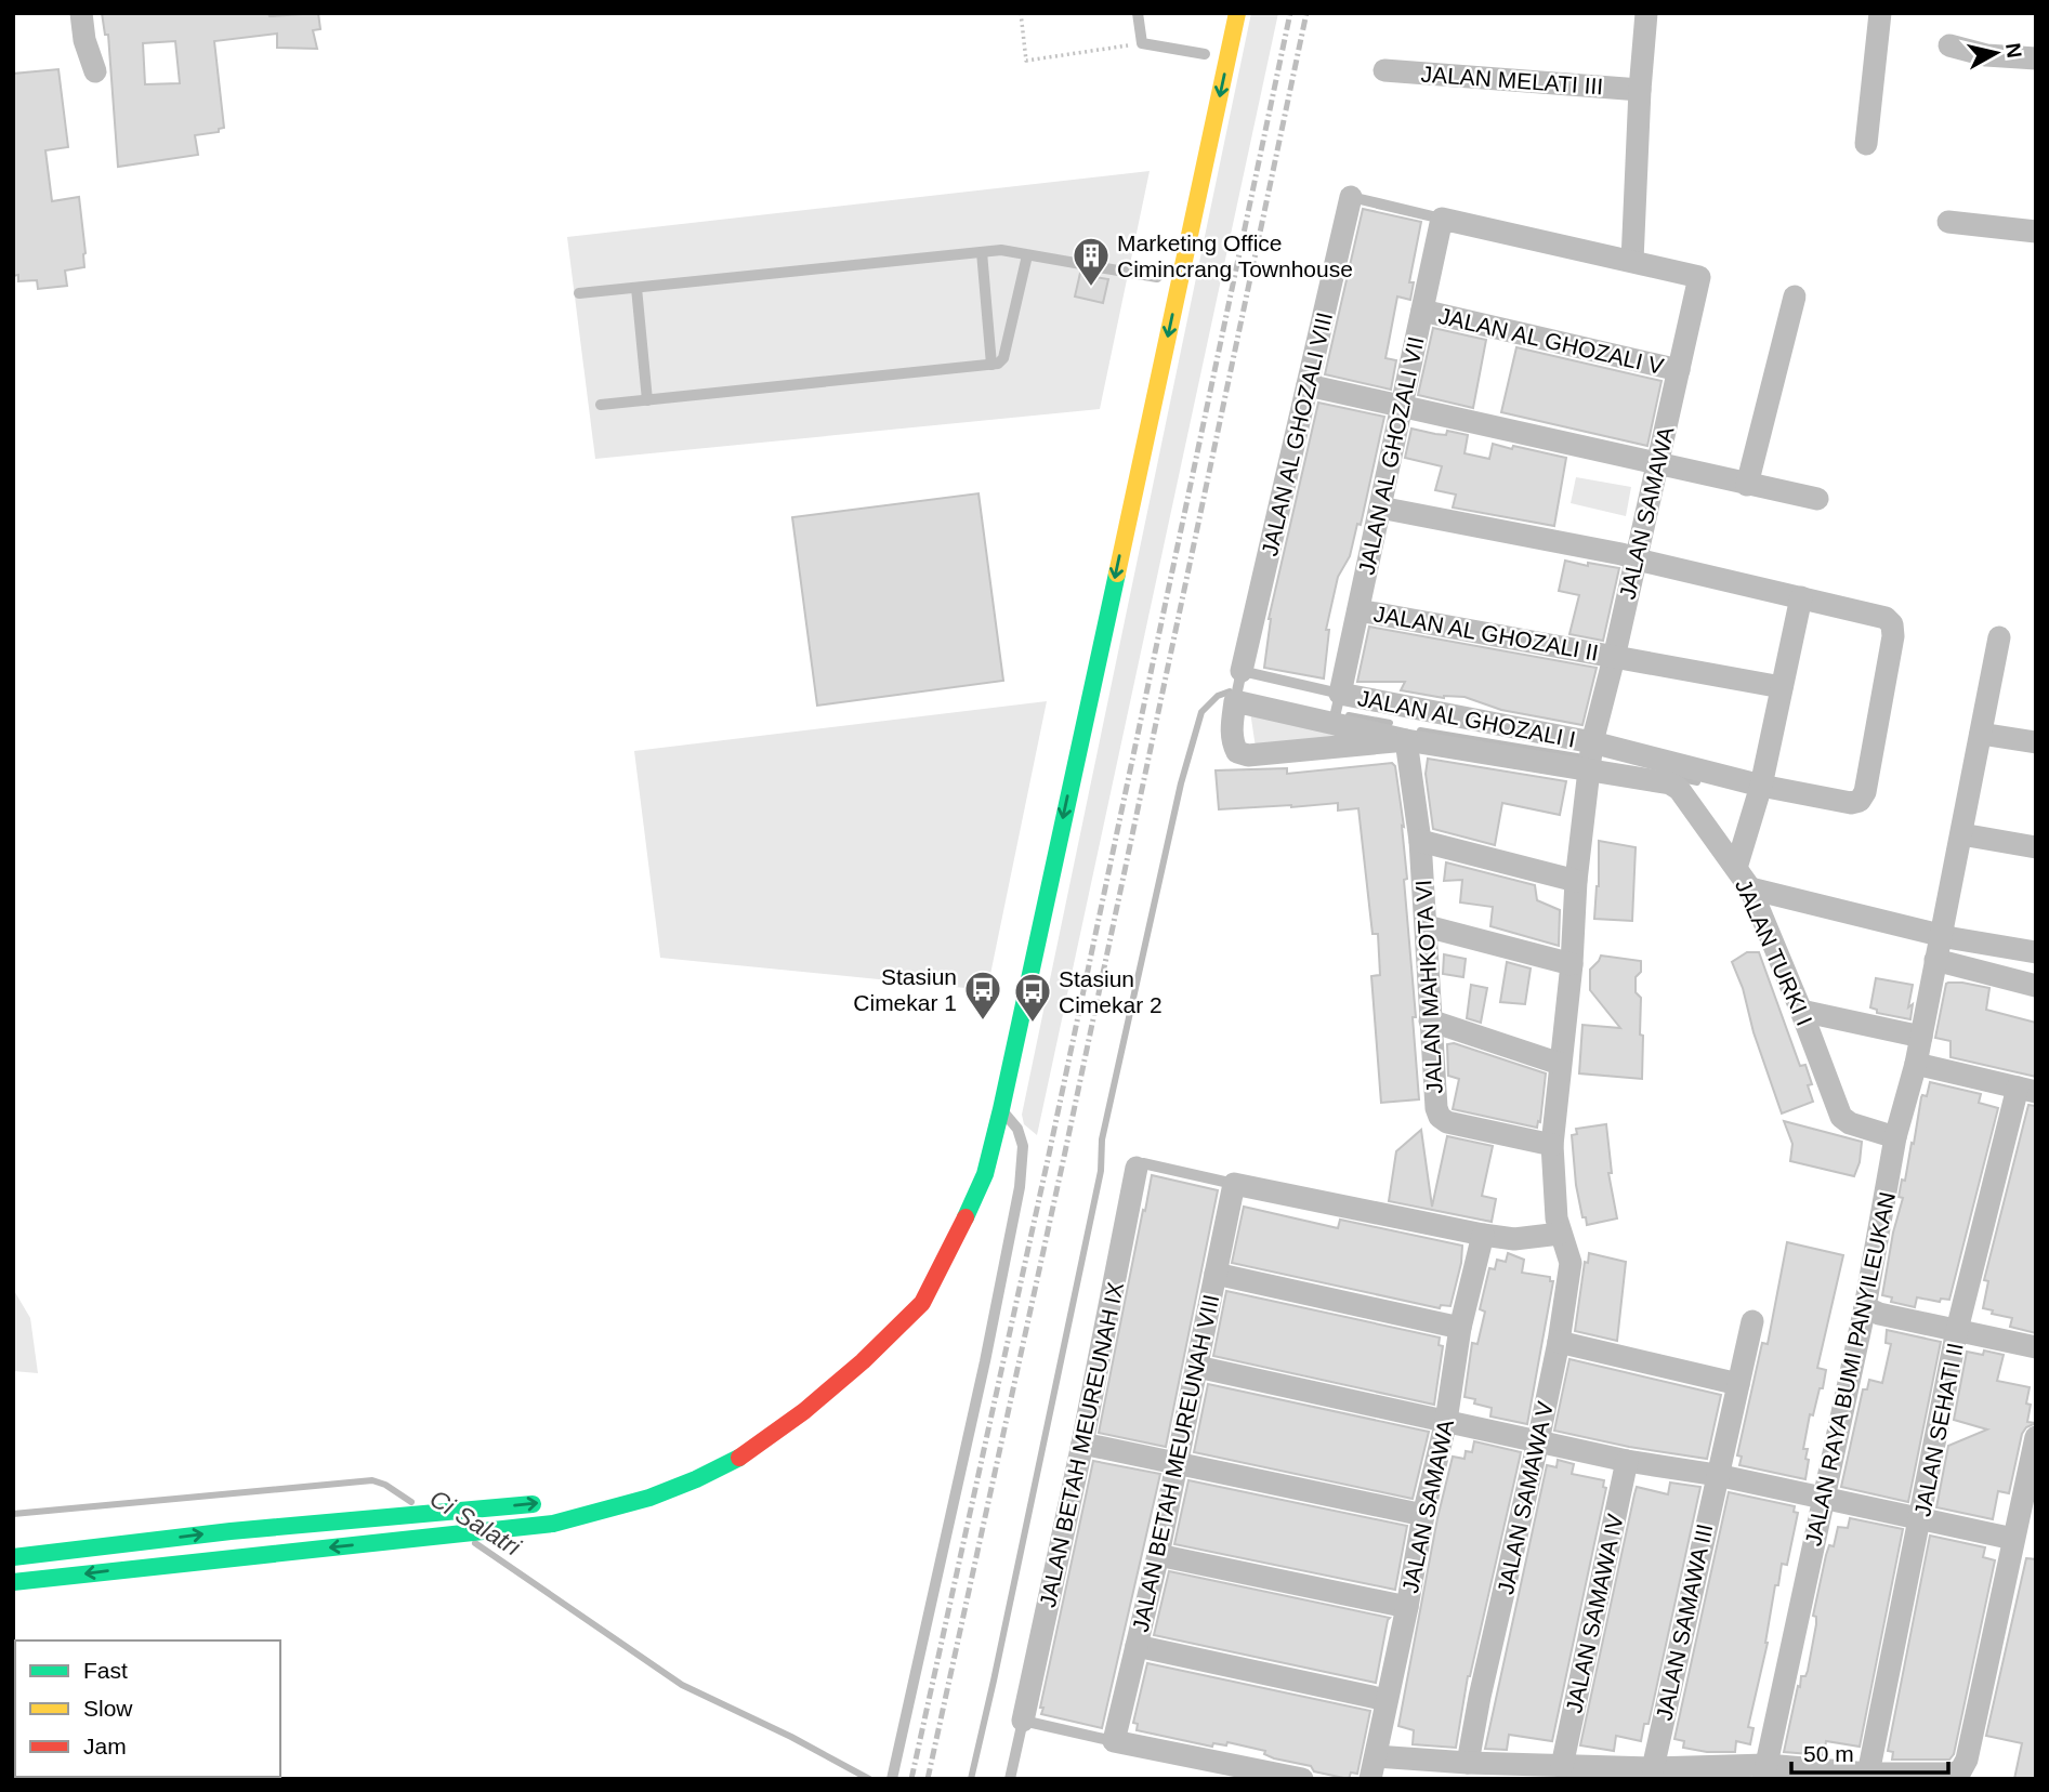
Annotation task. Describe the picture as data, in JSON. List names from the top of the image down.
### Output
{
  "streets": {
    "street": [
      "JALAN MELATI III",
      "JALAN AL GHOZALI V",
      "JALAN AL GHOZALI VIII",
      "JALAN AL GHOZALI VII",
      "JALAN SAMAWA",
      "JALAN AL GHOZALI II",
      "JALAN AL GHOZALI I",
      "JALAN TURKI I",
      "JALAN MAHKOTA VI",
      "JALAN RAYA BUMI PANYILEUKAN",
      "JALAN SEHATI II",
      "JALAN BETAH MEUREUNAH IX",
      "JALAN BETAH MEUREUNAH VIII",
      "JALAN SAMAWA V",
      "JALAN SAMAWA IV",
      "JALAN SAMAWA III"
    ]
  },
  "crossings": [
    ["JALAN AL GHOZALI V", "JALAN AL GHOZALI VII"],
    ["JALAN AL GHOZALI V", "JALAN SAMAWA"],
    ["JALAN AL GHOZALI VIII", "JALAN MAHKOTA VI"],
    ["JALAN AL GHOZALI VII", "JALAN AL GHOZALI II"],
    ["JALAN AL GHOZALI VII", "JALAN AL GHOZALI I"],
    ["JALAN SAMAWA", "JALAN AL GHOZALI II"],
    ["JALAN SAMAWA", "JALAN AL GHOZALI I"],
    ["JALAN SAMAWA", "JALAN TURKI I"],
    ["JALAN SAMAWA", "JALAN MAHKOTA VI"],
    ["JALAN SAMAWA", "JALAN SAMAWA V"],
    ["JALAN AL GHOZALI I", "JALAN TURKI I"],
    ["JALAN TURKI I", "JALAN RAYA BUMI PANYILEUKAN"]
  ],
  "water": ["Ci Salatri"],
  "places": {
    "building": ["Marketing Office Cimincrang Townhouse"],
    "bus stop": ["Stasiun Cimekar 1", "Stasiun Cimekar 2"]
  },
  "legend": ["Fast", "Slow", "Jam"],
  "scale_bar": "50 m",
  "north": "right"
}
